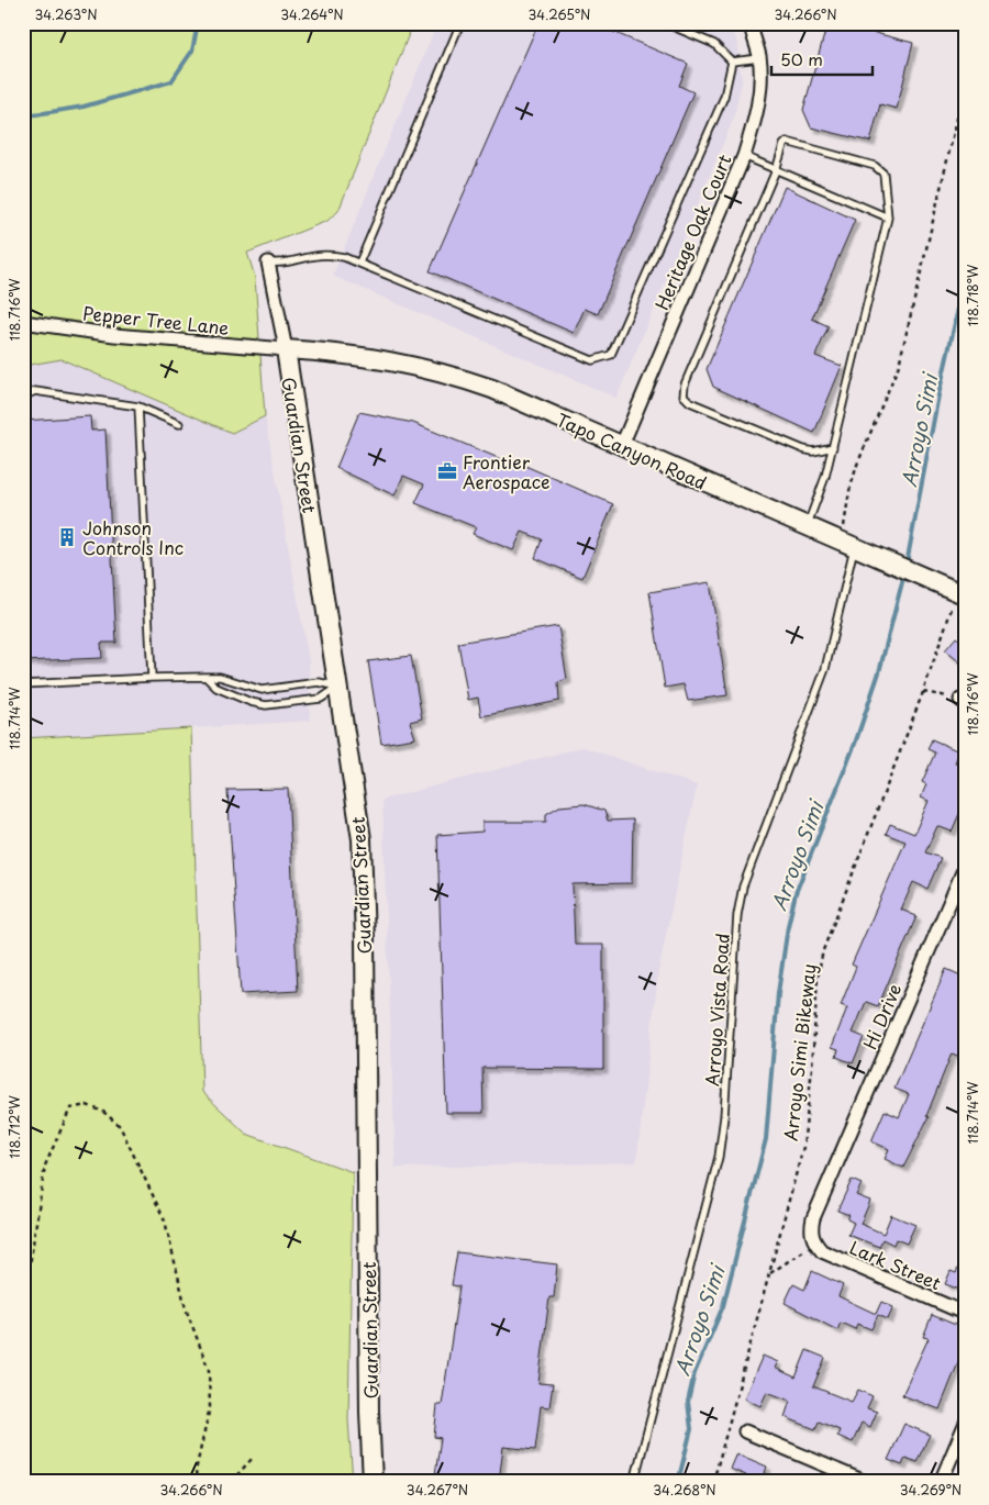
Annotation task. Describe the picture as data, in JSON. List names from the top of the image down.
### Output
{
  "streets": {
    "street": [
      "Heritage Oak Court",
      "Pepper Tree Lane",
      "Guardian Street",
      "Tapo Canyon Road",
      "Hi Drive",
      "Lark Street"
    ],
    "lane": ["Arroyo Vista Road"],
    "path": ["Arroyo Simi Bikeway"]
  },
  "crossings": [
    ["Heritage Oak Court", "Tapo Canyon Road"],
    ["Pepper Tree Lane", "Guardian Street"],
    ["Pepper Tree Lane", "Tapo Canyon Road"],
    ["Guardian Street", "Tapo Canyon Road"],
    ["Tapo Canyon Road", "Arroyo Vista Road"],
    ["Tapo Canyon Road", "Arroyo Simi Bikeway"],
    ["Hi Drive", "Lark Street"]
  ],
  "water": ["Arroyo Simi"],
  "places": {
    "office": ["Frontier Aerospace"],
    "building": ["Johnson Controls Inc"]
  },
  "scale_bar": "50 m",
  "coordinates": [
    "34.263°N",
    "34.264°N",
    "34.265°N",
    "34.266°N",
    "118.718°W",
    "118.716°W",
    "118.714°W",
    "118.712°W",
    "34.267°N",
    "34.268°N",
    "34.269°N"
  ]
}
